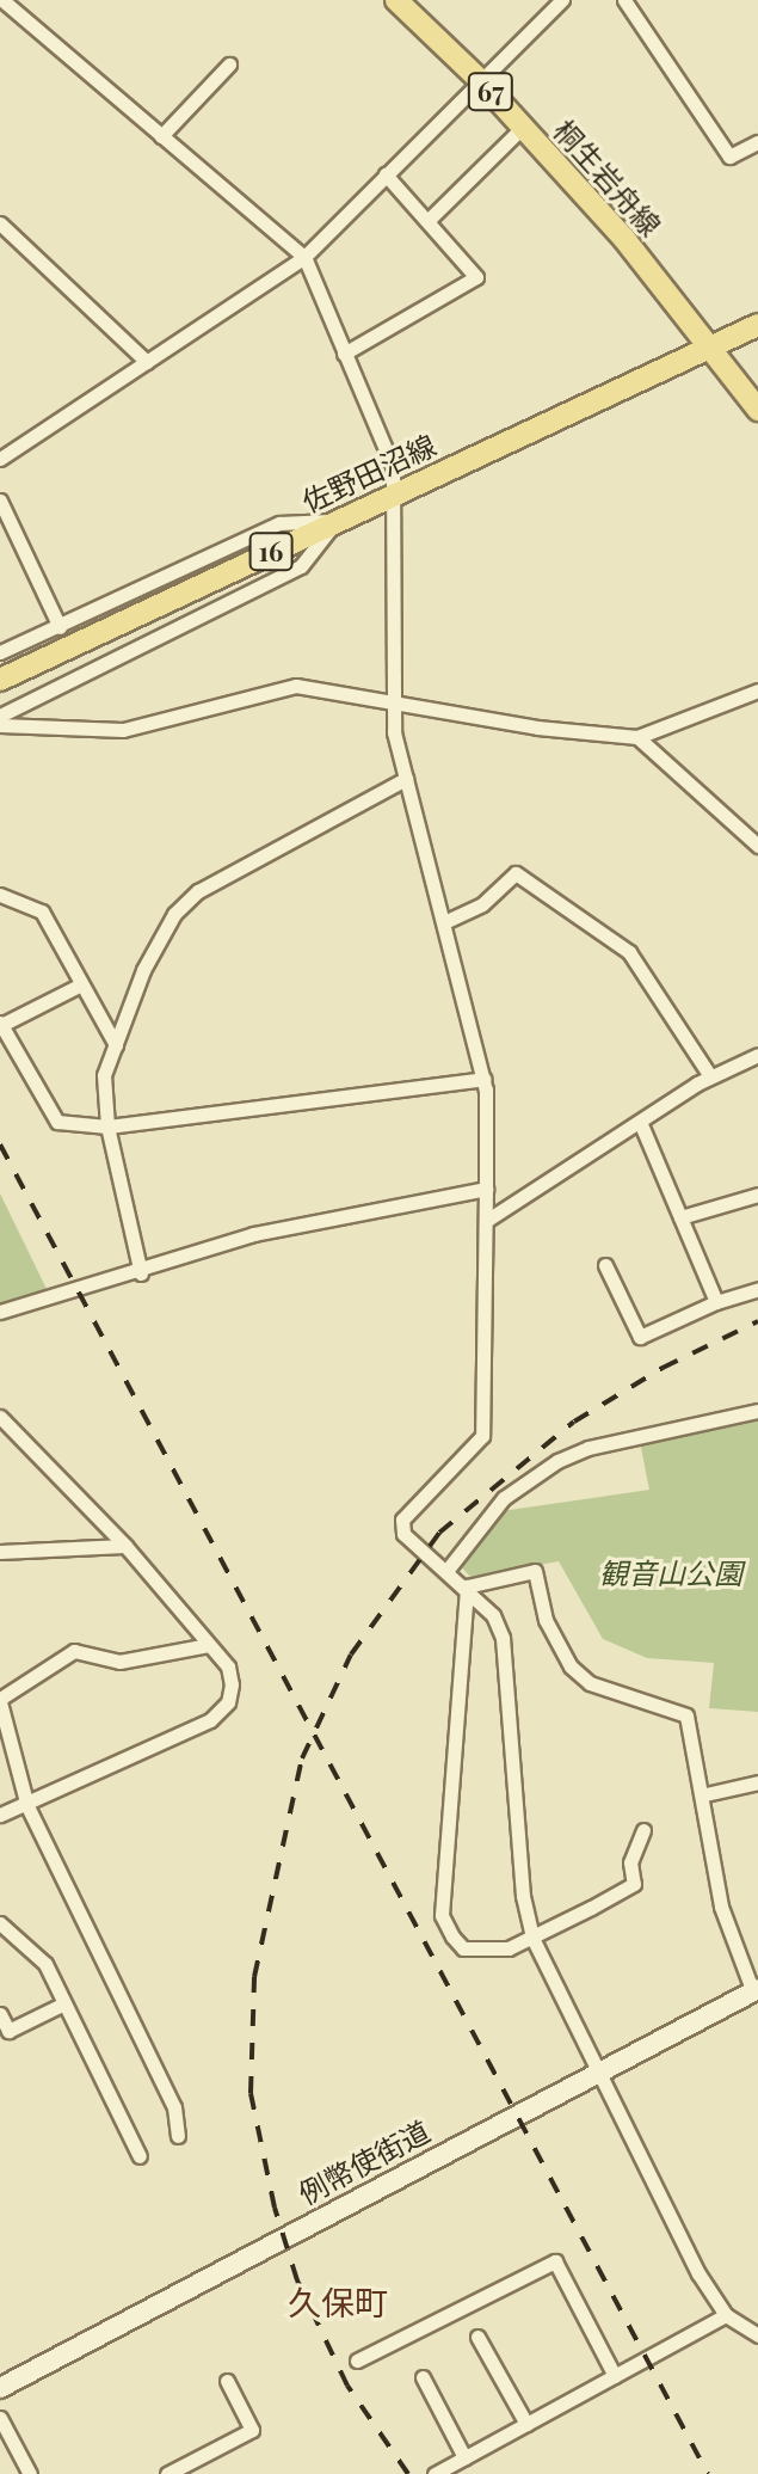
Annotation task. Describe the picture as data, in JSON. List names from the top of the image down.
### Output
{
  "streets": {
    "main road": [
      "67",
      "桐生岩舟線",
      "佐野田沼線",
      "16"
    ],
    "street": ["例幣使街道"]
  },
  "crossings": [
    ["桐生岩舟線", "佐野田沼線"]
  ],
  "districts": ["久保町"],
  "parks": ["観音山公園"]
}
